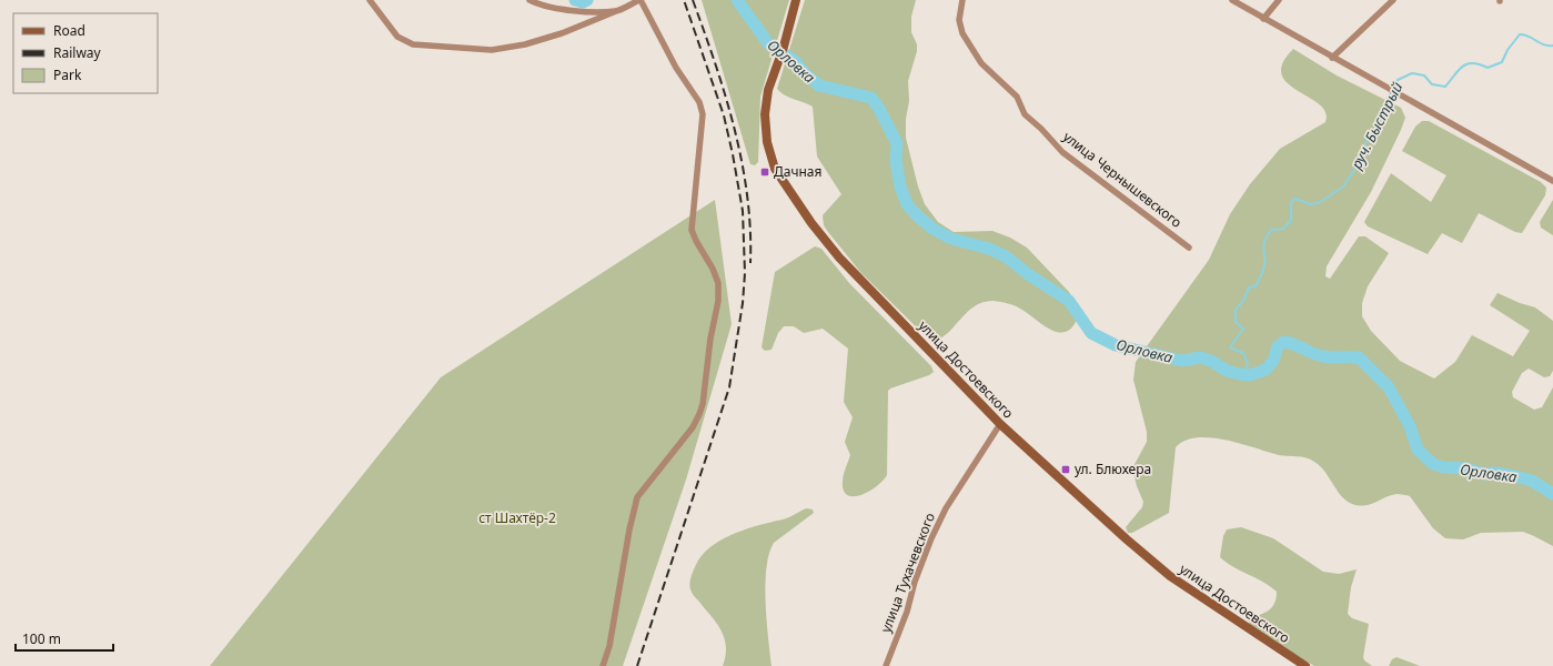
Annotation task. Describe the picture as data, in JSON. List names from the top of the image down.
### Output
{
  "streets": {
    "main road": ["улица Достоевского"],
    "street": ["улица Чернышевского", "улица Тухачевского"]
  },
  "crossings": [
    ["улица Достоевского", "улица Тухачевского"]
  ],
  "water": ["Орловка", "руч. Быстрый"],
  "parks": ["ст Шахтёр-2"],
  "places": {
    "transit": ["Дачная", "ул. Блюхера"]
  },
  "legend": ["Road", "Railway", "Park"],
  "scale_bar": "100 m"
}
